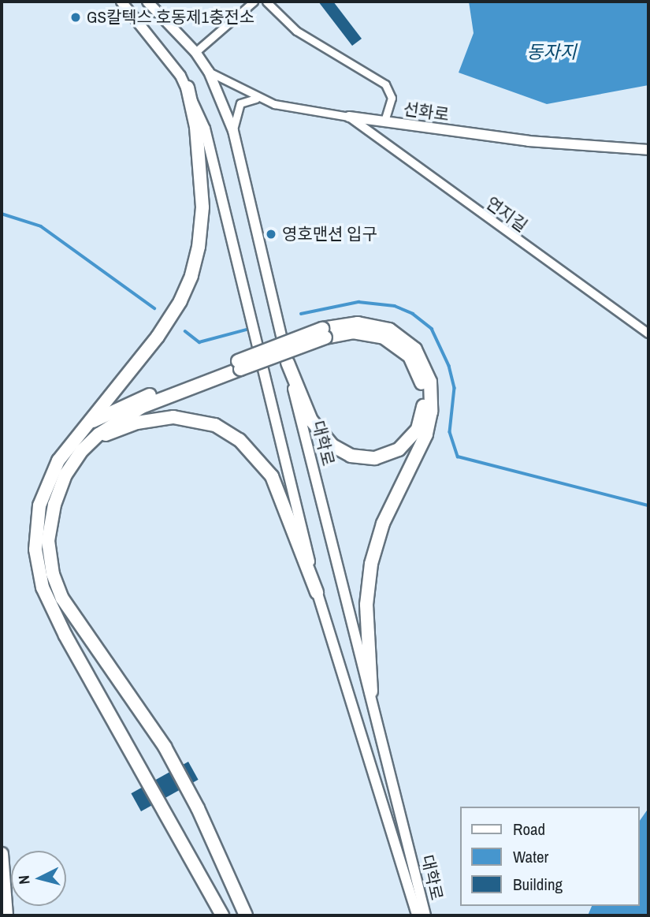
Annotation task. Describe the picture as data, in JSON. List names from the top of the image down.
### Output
{
  "streets": {
    "main road": ["선화로", "대학로"],
    "street": ["연지길"]
  },
  "crossings": [
    ["선화로", "연지길"],
    ["선화로", "대학로"]
  ],
  "water": ["동자지"],
  "places": ["GS칼텍스 호동제1충전소", "영호맨션 입구"],
  "legend": ["Road", "Water", "Building"],
  "north": "left"
}
